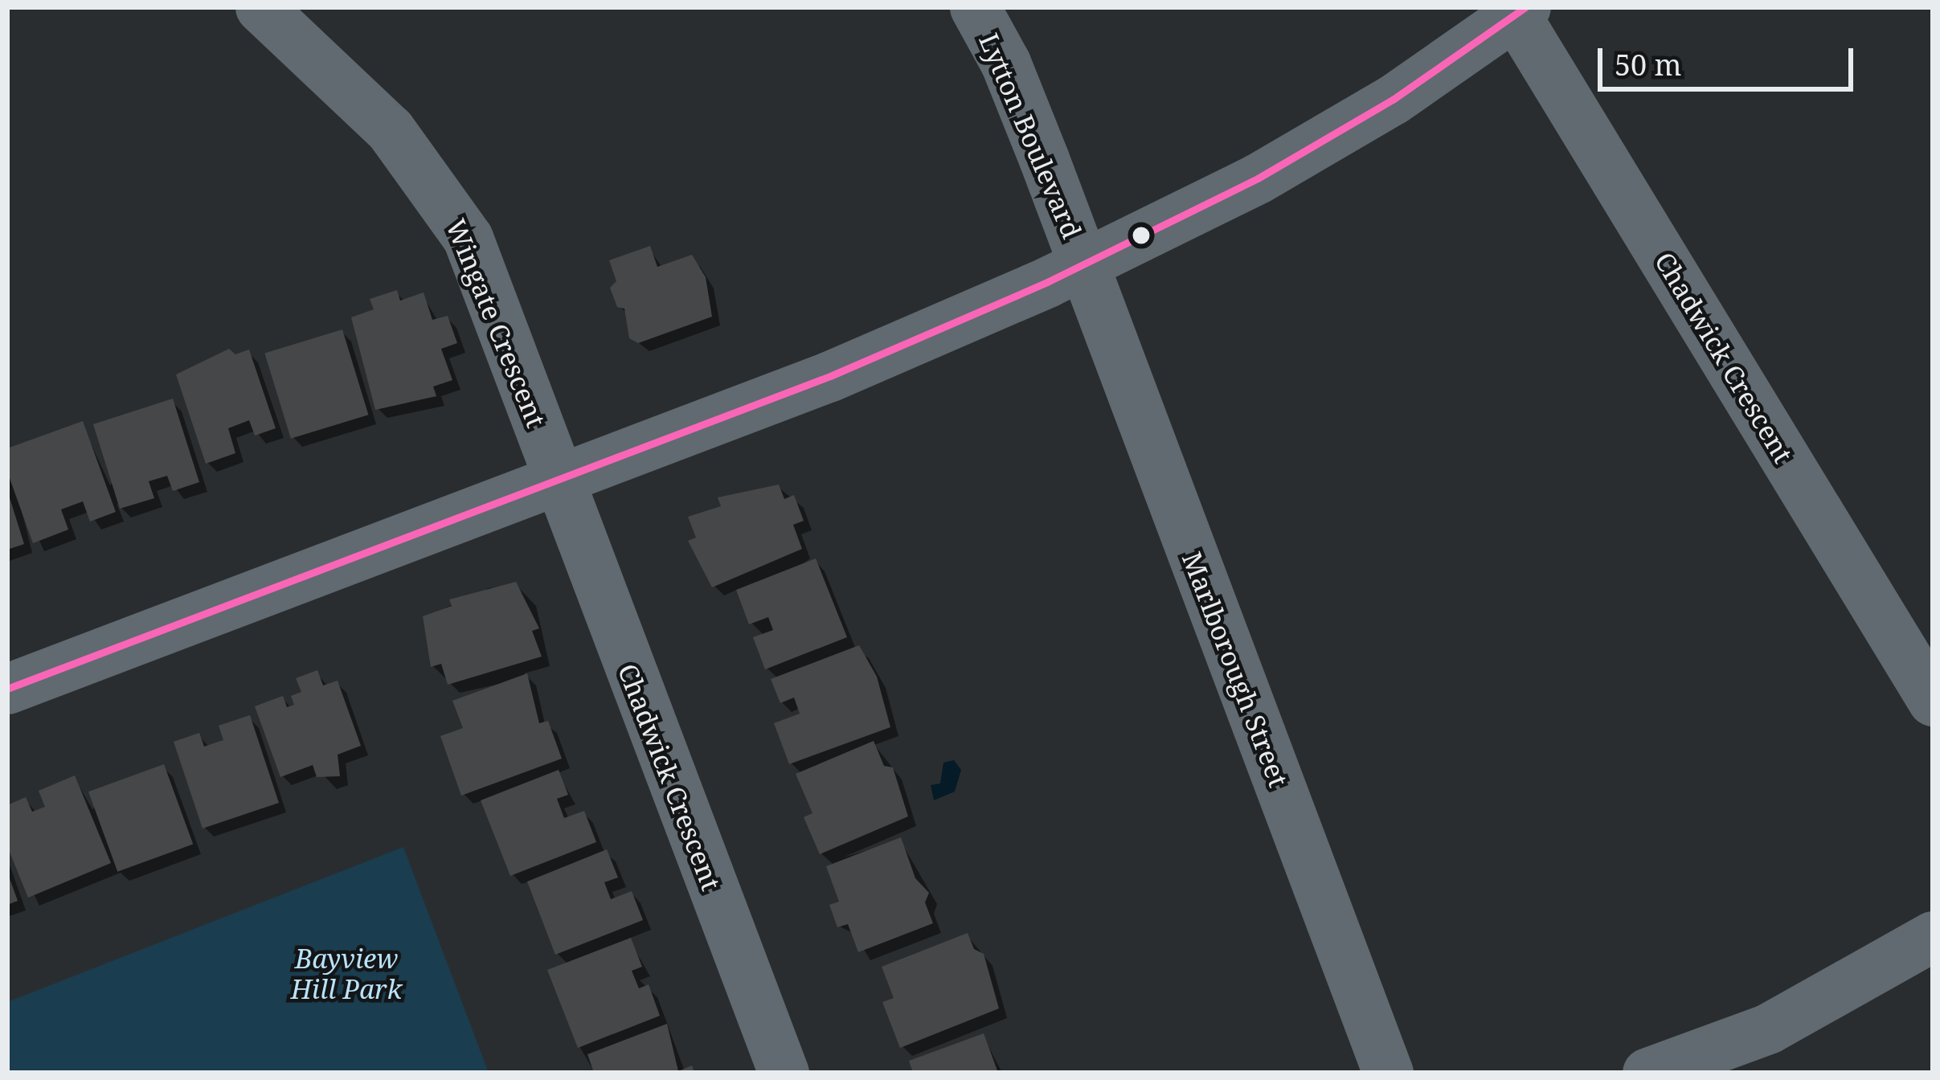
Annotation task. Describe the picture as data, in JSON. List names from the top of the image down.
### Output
{
  "streets": {
    "street": [
      "Lytton Boulevard",
      "Wingate Crescent",
      "Chadwick Crescent",
      "Marlborough Street"
    ]
  },
  "crossings": [
    ["Lytton Boulevard", "Marlborough Street"],
    ["Wingate Crescent", "Chadwick Crescent"]
  ],
  "parks": ["Bayview Hill Park"],
  "scale_bar": "50 m"
}
